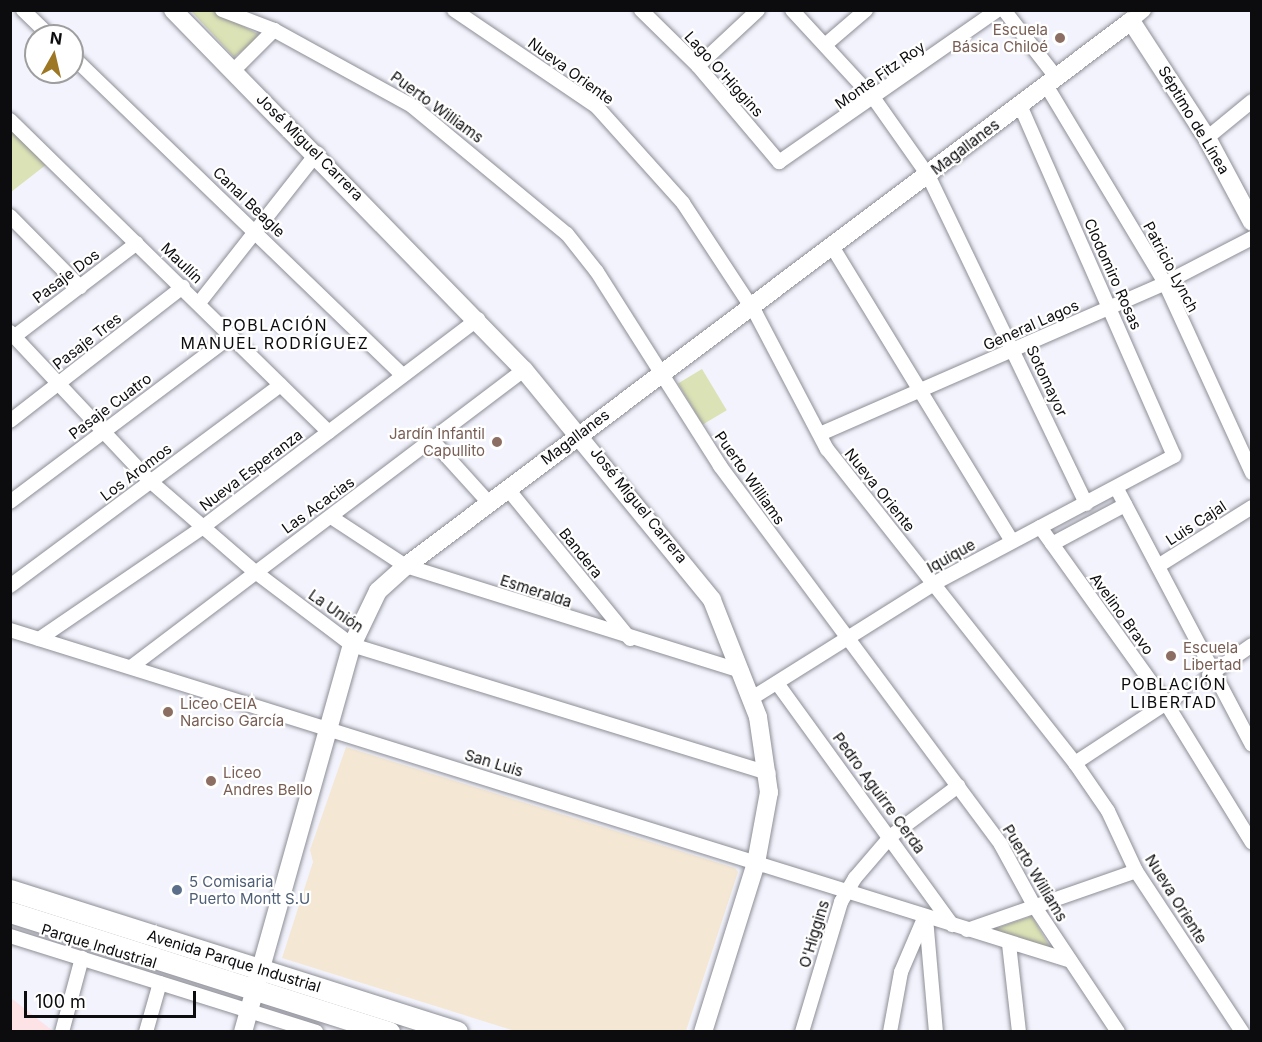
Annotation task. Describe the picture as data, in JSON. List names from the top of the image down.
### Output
{
  "streets": {
    "main road": ["Avenida Parque Industrial"],
    "street": [
      "Nueva Oriente",
      "Lago O'Higgins",
      "Monte Fitz Roy",
      "Puerto Williams",
      "Séptimo de Línea",
      "José Miguel Carrera",
      "Magallanes",
      "Canal Beagle",
      "Maullín",
      "Patricio Lynch",
      "Clodomiro Rosas",
      "Pasaje Dos",
      "General Lagos",
      "Pasaje Tres",
      "Sotomayor",
      "Pasaje Cuatro",
      "Nueva Esperanza",
      "Los Aromos",
      "Las Acacias",
      "Luis Cajal",
      "Bandera",
      "Iquique",
      "Esmeralda",
      "La Unión",
      "Avelino Bravo",
      "San Luis",
      "Pedro Aguirre Cerda",
      "O'Higgins",
      "Parque Industrial"
    ]
  },
  "crossings": [
    ["Nueva Oriente", "Magallanes"],
    ["Nueva Oriente", "General Lagos"],
    ["Nueva Oriente", "Iquique"],
    ["Lago O'Higgins", "Monte Fitz Roy"],
    ["Monte Fitz Roy", "Sotomayor"],
    ["Puerto Williams", "Magallanes"],
    ["Puerto Williams", "Iquique"],
    ["Puerto Williams", "San Luis"],
    ["Puerto Williams", "O'Higgins"],
    ["Séptimo de Línea", "Magallanes"],
    ["José Miguel Carrera", "Magallanes"],
    ["José Miguel Carrera", "Nueva Esperanza"],
    ["José Miguel Carrera", "Las Acacias"],
    ["José Miguel Carrera", "Iquique"],
    ["José Miguel Carrera", "Esmeralda"],
    ["José Miguel Carrera", "La Unión"],
    ["José Miguel Carrera", "San Luis"],
    ["Magallanes", "Patricio Lynch"],
    ["Magallanes", "Clodomiro Rosas"],
    ["Magallanes", "Sotomayor"],
    ["Magallanes", "Bandera"],
    ["Magallanes", "Esmeralda"],
    ["Magallanes", "La Unión"],
    ["Magallanes", "San Luis"],
    ["Magallanes", "Parque Industrial"],
    ["Magallanes", "Avenida Parque Industrial"],
    ["Canal Beagle", "Nueva Esperanza"],
    ["Maullín", "Pasaje Dos"],
    ["Maullín", "Pasaje Tres"],
    ["Maullín", "Pasaje Cuatro"],
    ["Maullín", "Nueva Esperanza"],
    ["Maullín", "Los Aromos"],
    ["Patricio Lynch", "General Lagos"],
    ["Clodomiro Rosas", "General Lagos"],
    ["Clodomiro Rosas", "Iquique"],
    ["Pasaje Dos", "La Unión"],
    ["General Lagos", "Sotomayor"],
    ["Pasaje Tres", "La Unión"],
    ["Sotomayor", "Iquique"],
    ["Pasaje Cuatro", "La Unión"],
    ["Nueva Esperanza", "La Unión"],
    ["Nueva Esperanza", "San Luis"],
    ["Los Aromos", "La Unión"],
    ["Las Acacias", "Esmeralda"],
    ["Las Acacias", "La Unión"],
    ["Las Acacias", "San Luis"],
    ["Bandera", "Esmeralda"],
    ["Iquique", "Avelino Bravo"],
    ["Iquique", "Pedro Aguirre Cerda"],
    ["San Luis", "Pedro Aguirre Cerda"],
    ["San Luis", "O'Higgins"],
    ["Pedro Aguirre Cerda", "O'Higgins"]
  ],
  "districts": ["POBLACIÓN MANUEL RODRÍGUEZ", "POBLACIÓN LIBERTAD"],
  "places": [
    "Escuela Básica Chiloé",
    "Jardín Infantil Capullito",
    "Escuela Libertad",
    "Liceo CEIA Narciso García",
    "Liceo Andres Bello",
    "5 Comisaria Puerto Montt S.U"
  ],
  "scale_bar": "100 m",
  "north": "top"
}
